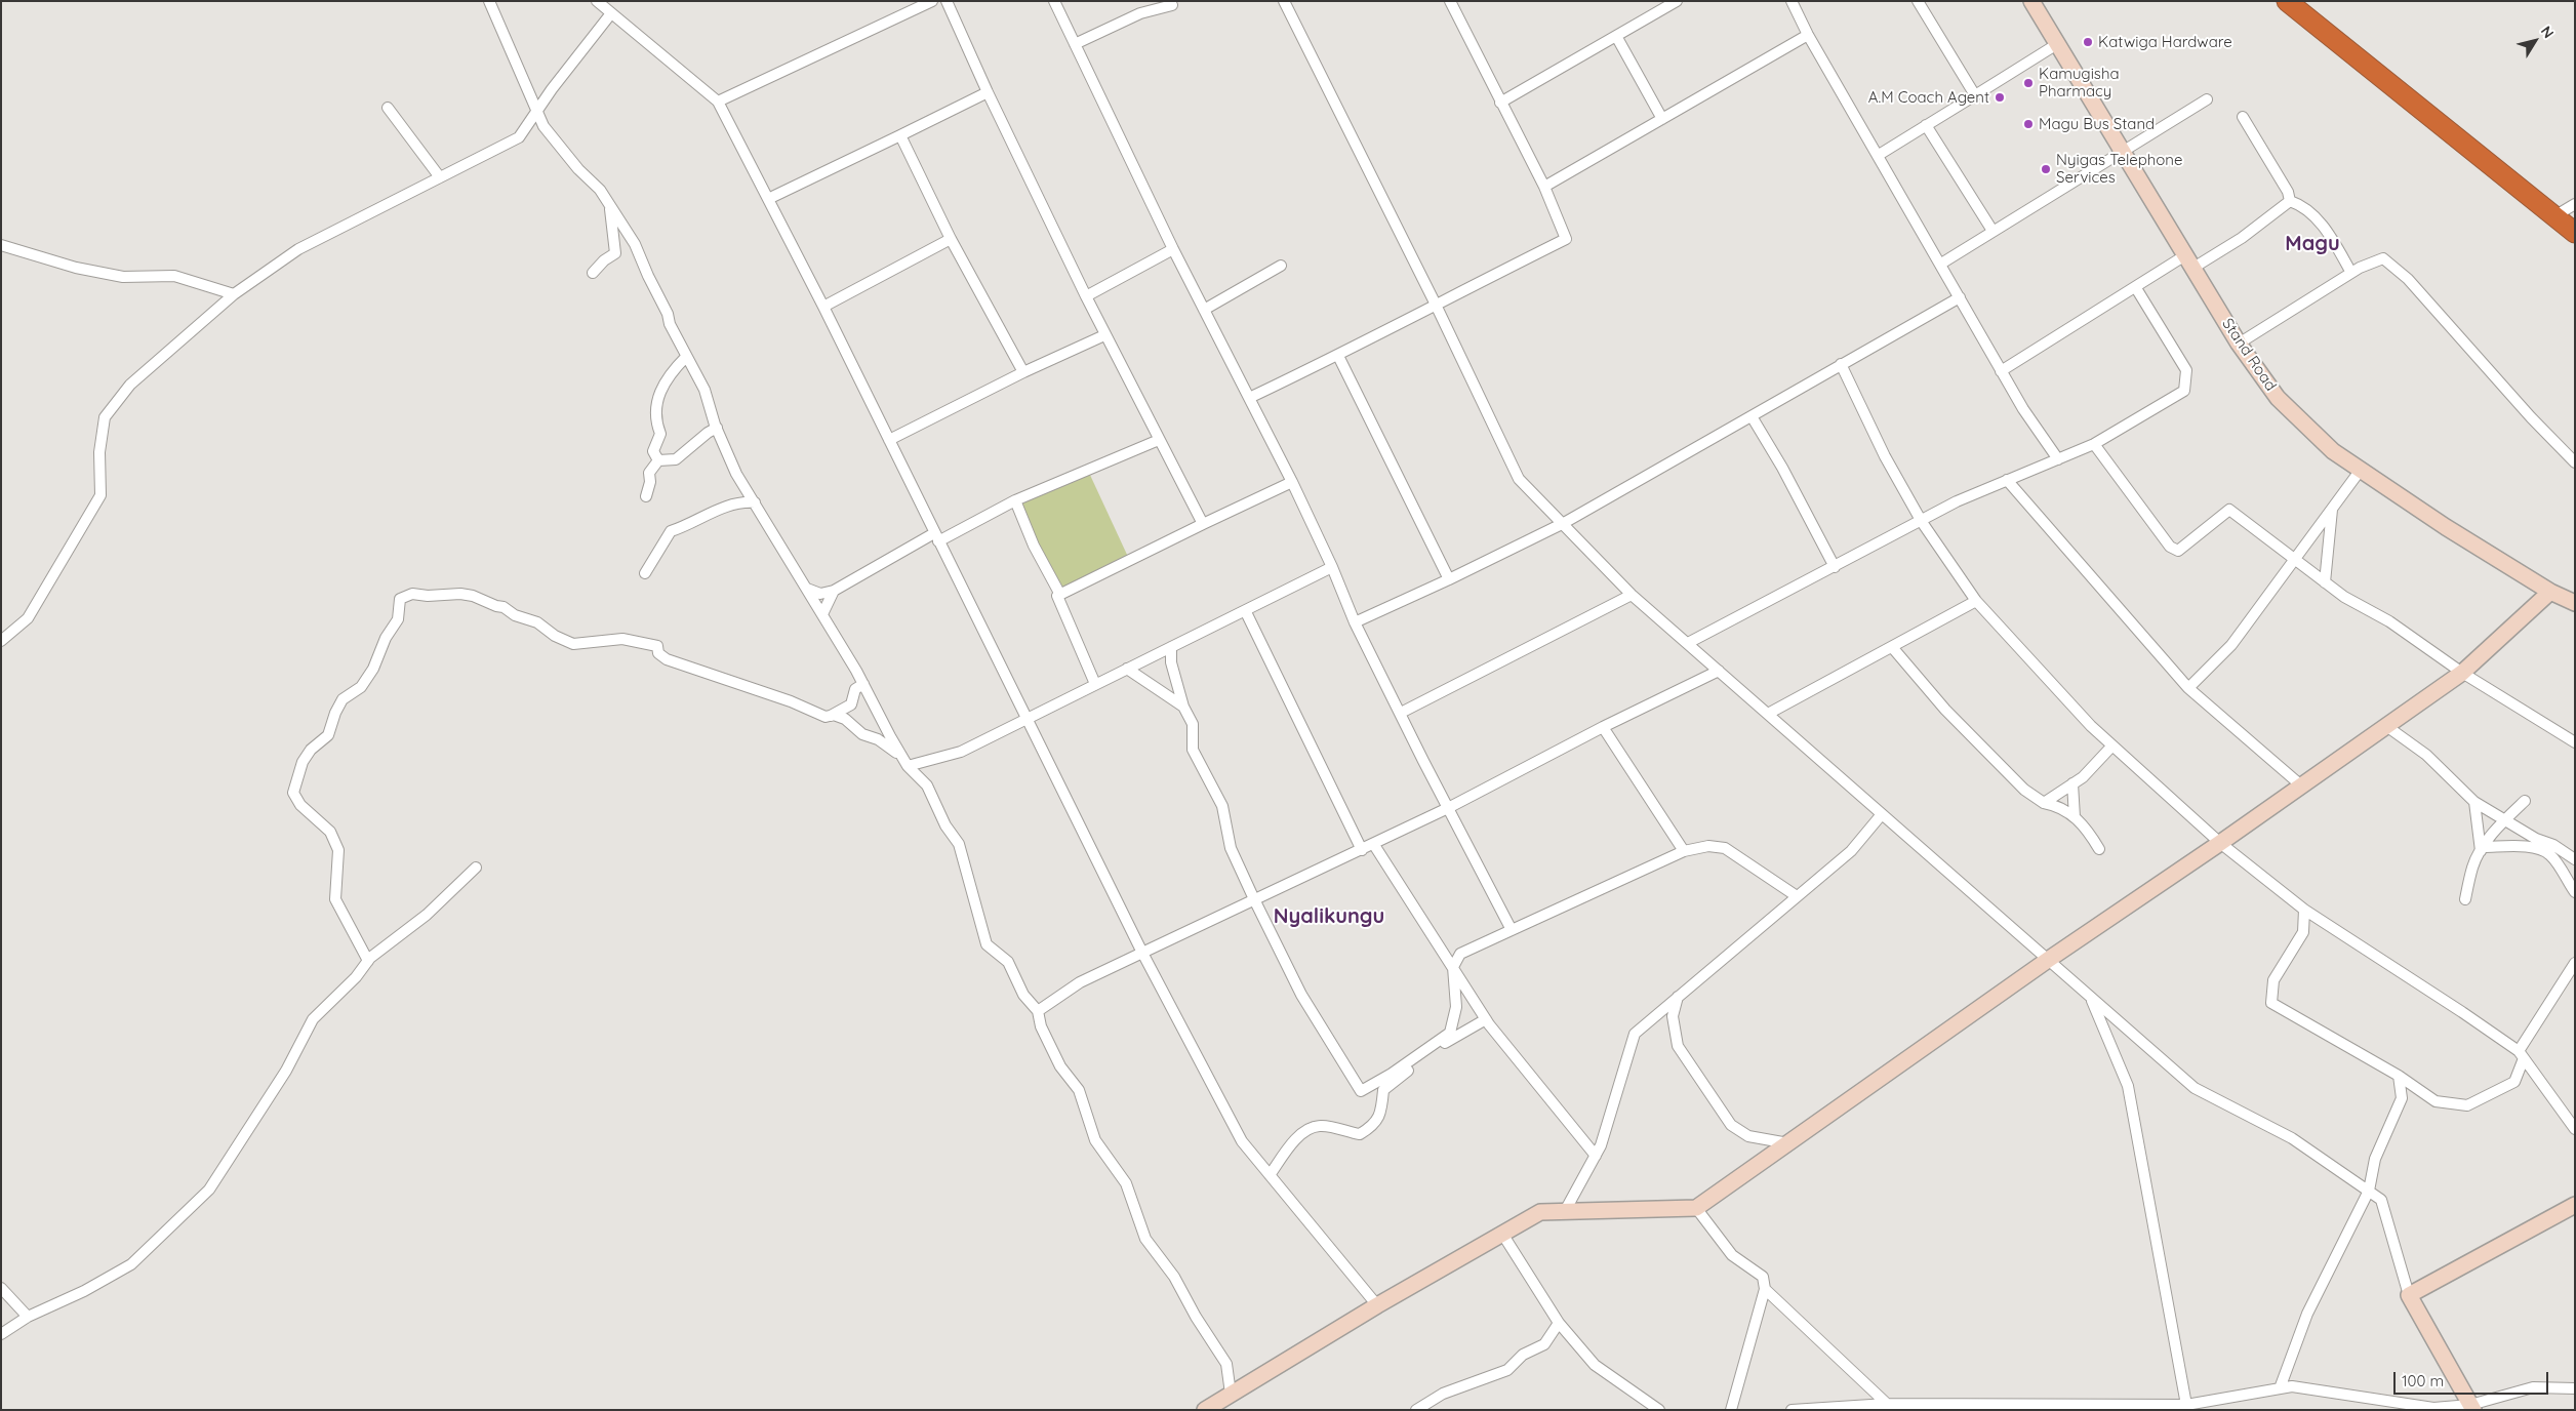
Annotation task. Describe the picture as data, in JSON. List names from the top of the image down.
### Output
{
  "streets": {
    "street": ["Stand Road"]
  },
  "districts": ["Magu", "Nyalikungu"],
  "places": [
    "Katwiga Hardware",
    "Kamugisha Pharmacy",
    "A.M Coach Agent",
    "Magu Bus Stand",
    "Nyigas Telephone Services"
  ],
  "scale_bar": "100 m",
  "north": "top right"
}
